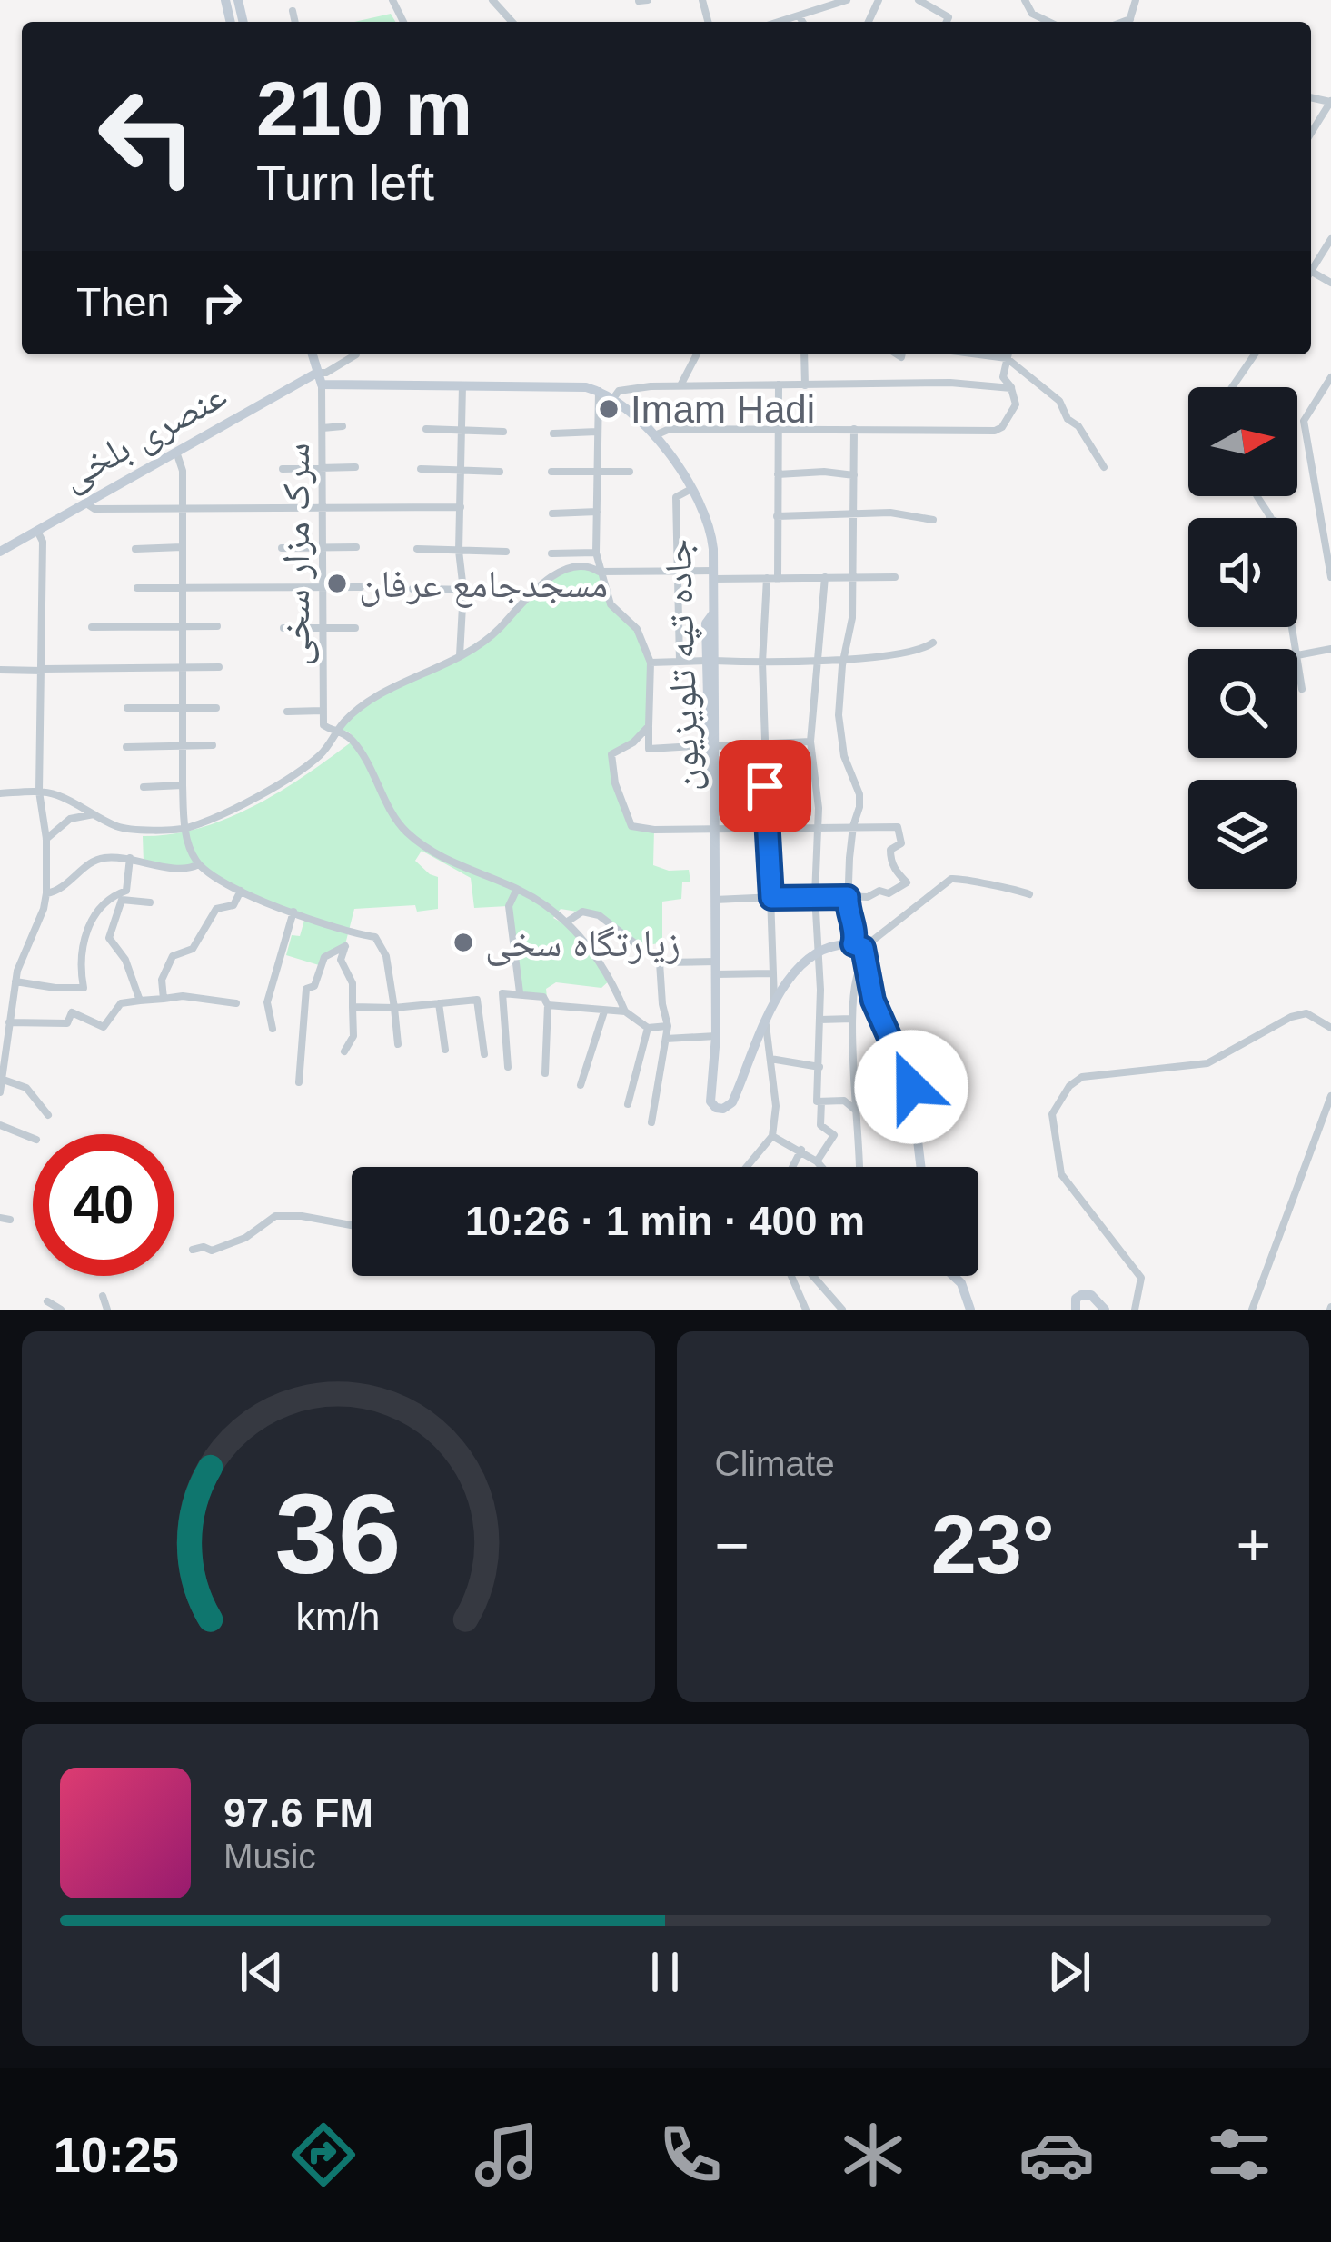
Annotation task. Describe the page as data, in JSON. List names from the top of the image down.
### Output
{
  "streets": {
    "street": ["عنصری بلخی", "سرک مزار سخی", "جاده تپه تلویزیون"]
  },
  "crossings": [
    ["عنصری بلخی", "سرک مزار سخی"],
    ["عنصری بلخی", "جاده تپه تلویزیون"],
    ["سرک مزار سخی", "جاده تپه تلویزیون"]
  ],
  "places": ["Imam Hadi", "مسجدجامع عرفان", "زیارتگاه سخی"],
  "north": "right",
  "page": {
    "turn": ["210 m", "Turn left"],
    "then": "Then",
    "limit": "40",
    "trip": "10:26 · 1 min · 400 m",
    "tile": "Climate",
    "heat": ["−", "23°", "+"],
    "song": ["97.6 FM", "Music"],
    "tabs": "10:25",
    "gauge": ["36", "km/h"]
  }
}
